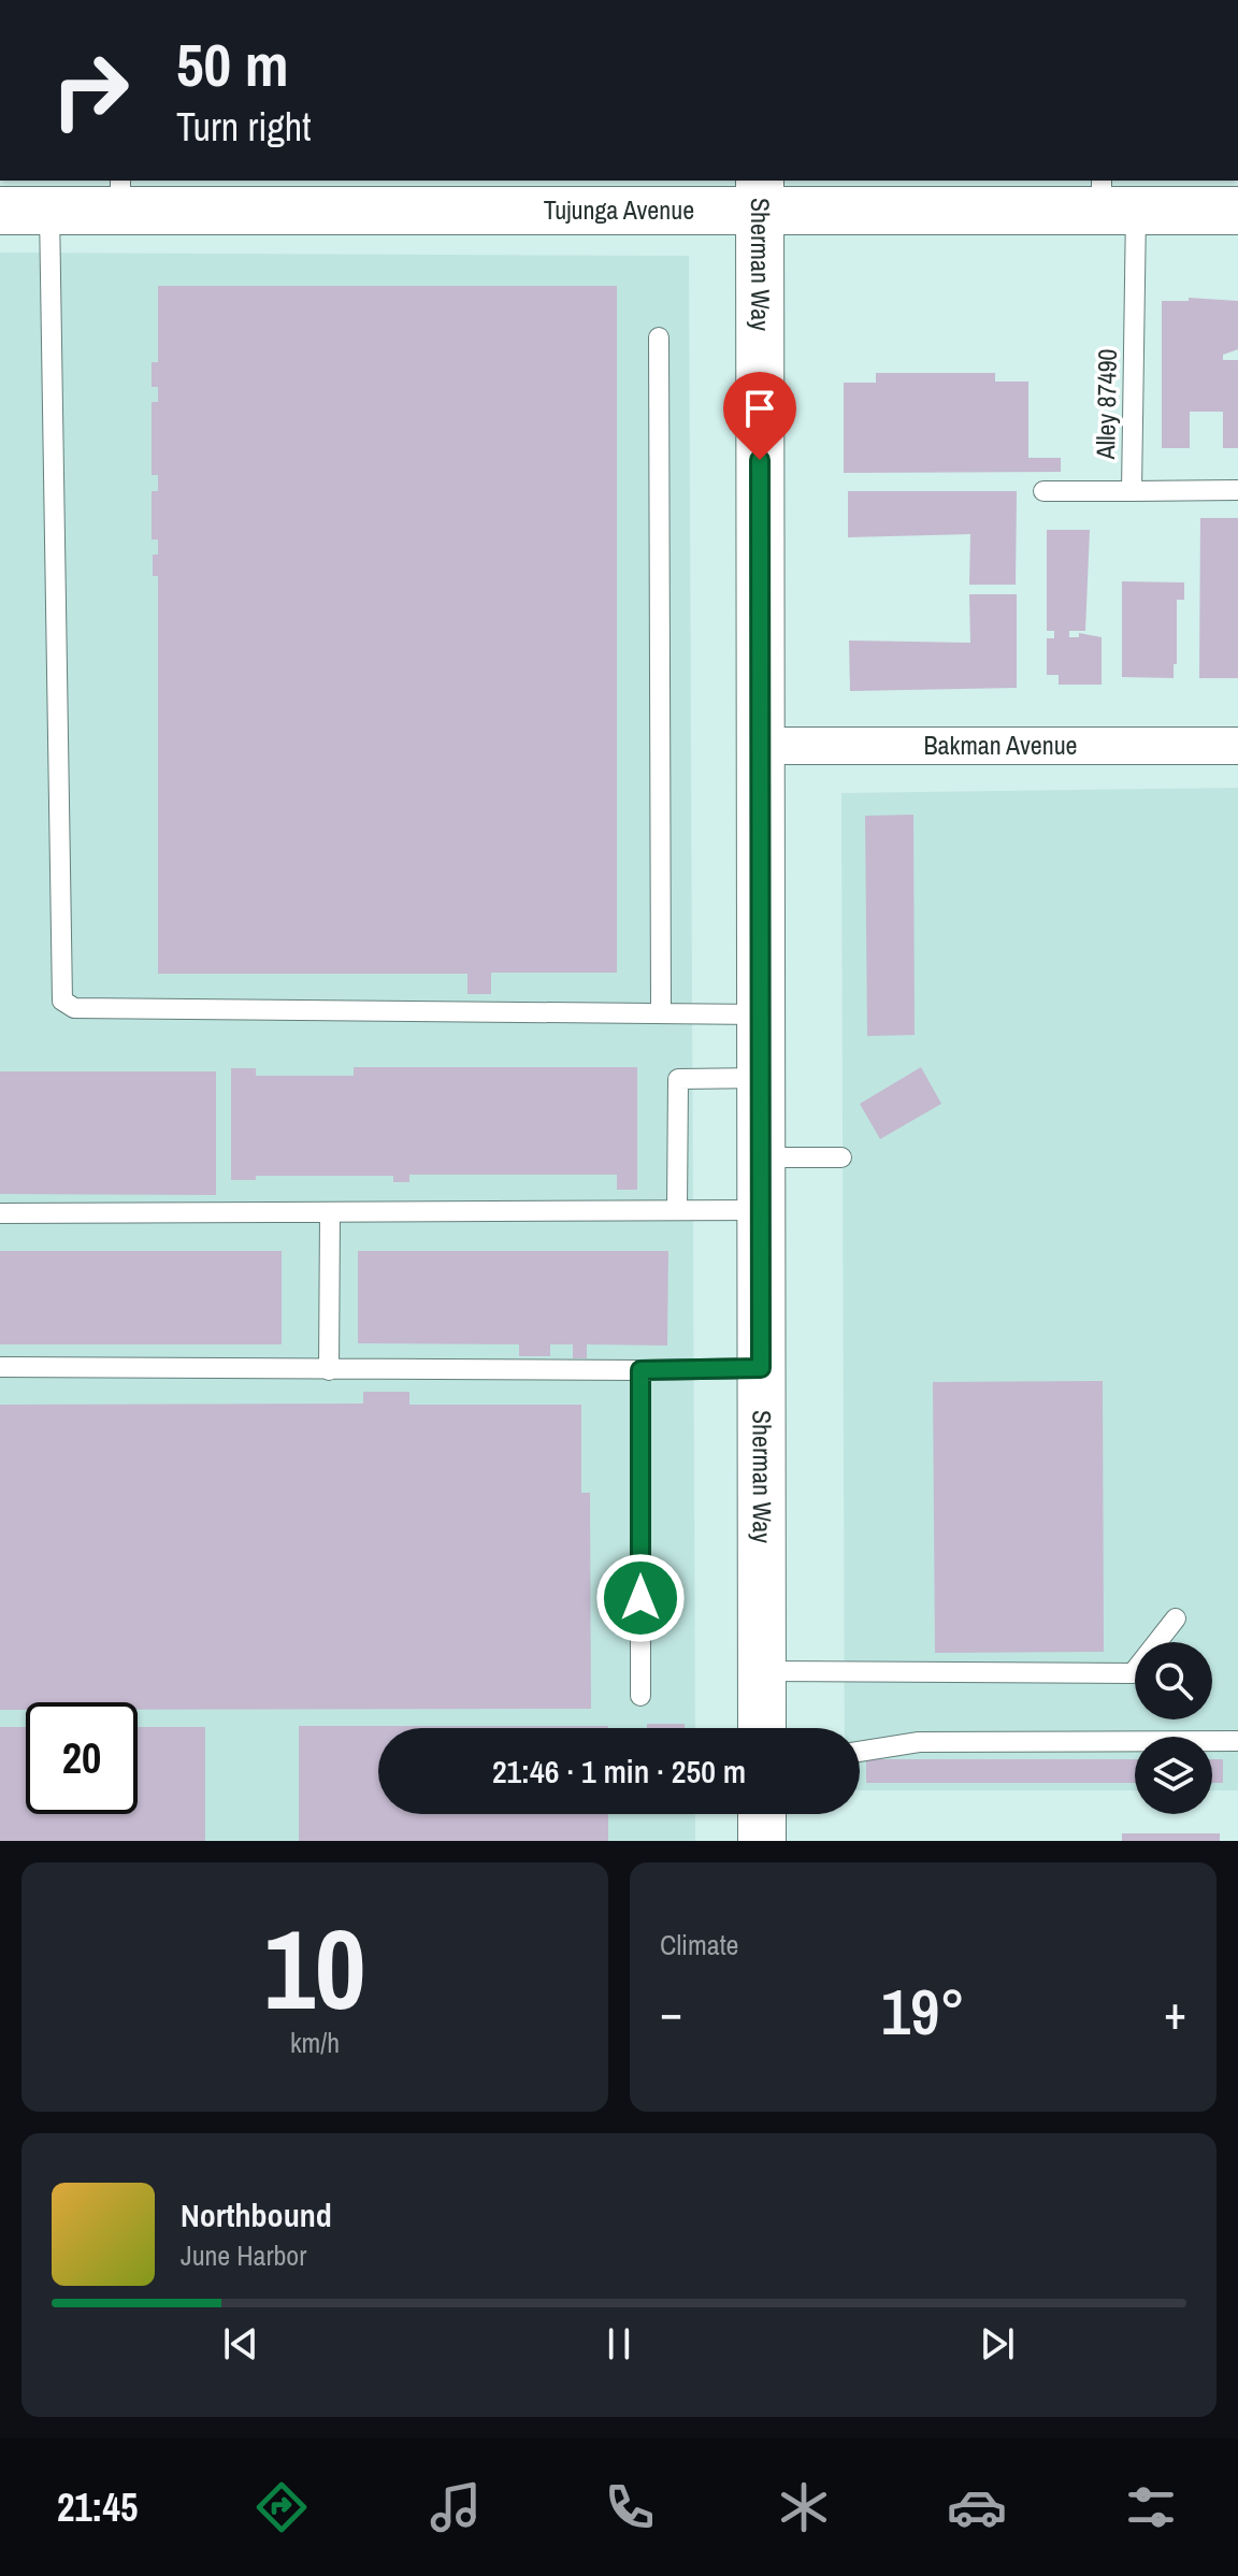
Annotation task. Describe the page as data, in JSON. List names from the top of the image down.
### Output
{
  "streets": {
    "main road": ["Tujunga Avenue", "Sherman Way"],
    "street": ["Bakman Avenue"],
    "lane": ["Alley 87490"]
  },
  "crossings": [
    ["Tujunga Avenue", "Sherman Way"],
    ["Tujunga Avenue", "Alley 87490"],
    ["Sherman Way", "Bakman Avenue"]
  ],
  "page": {
    "turn": ["50 m", "Turn right"],
    "limit": "20",
    "trip": "21:46 · 1 min · 250 m",
    "tile": [
      ["10", "km/h"],
      "Climate"
    ],
    "heat": ["−", "19°", "+"],
    "song": ["Northbound", "June Harbor"],
    "tabs": "21:45"
  }
}
